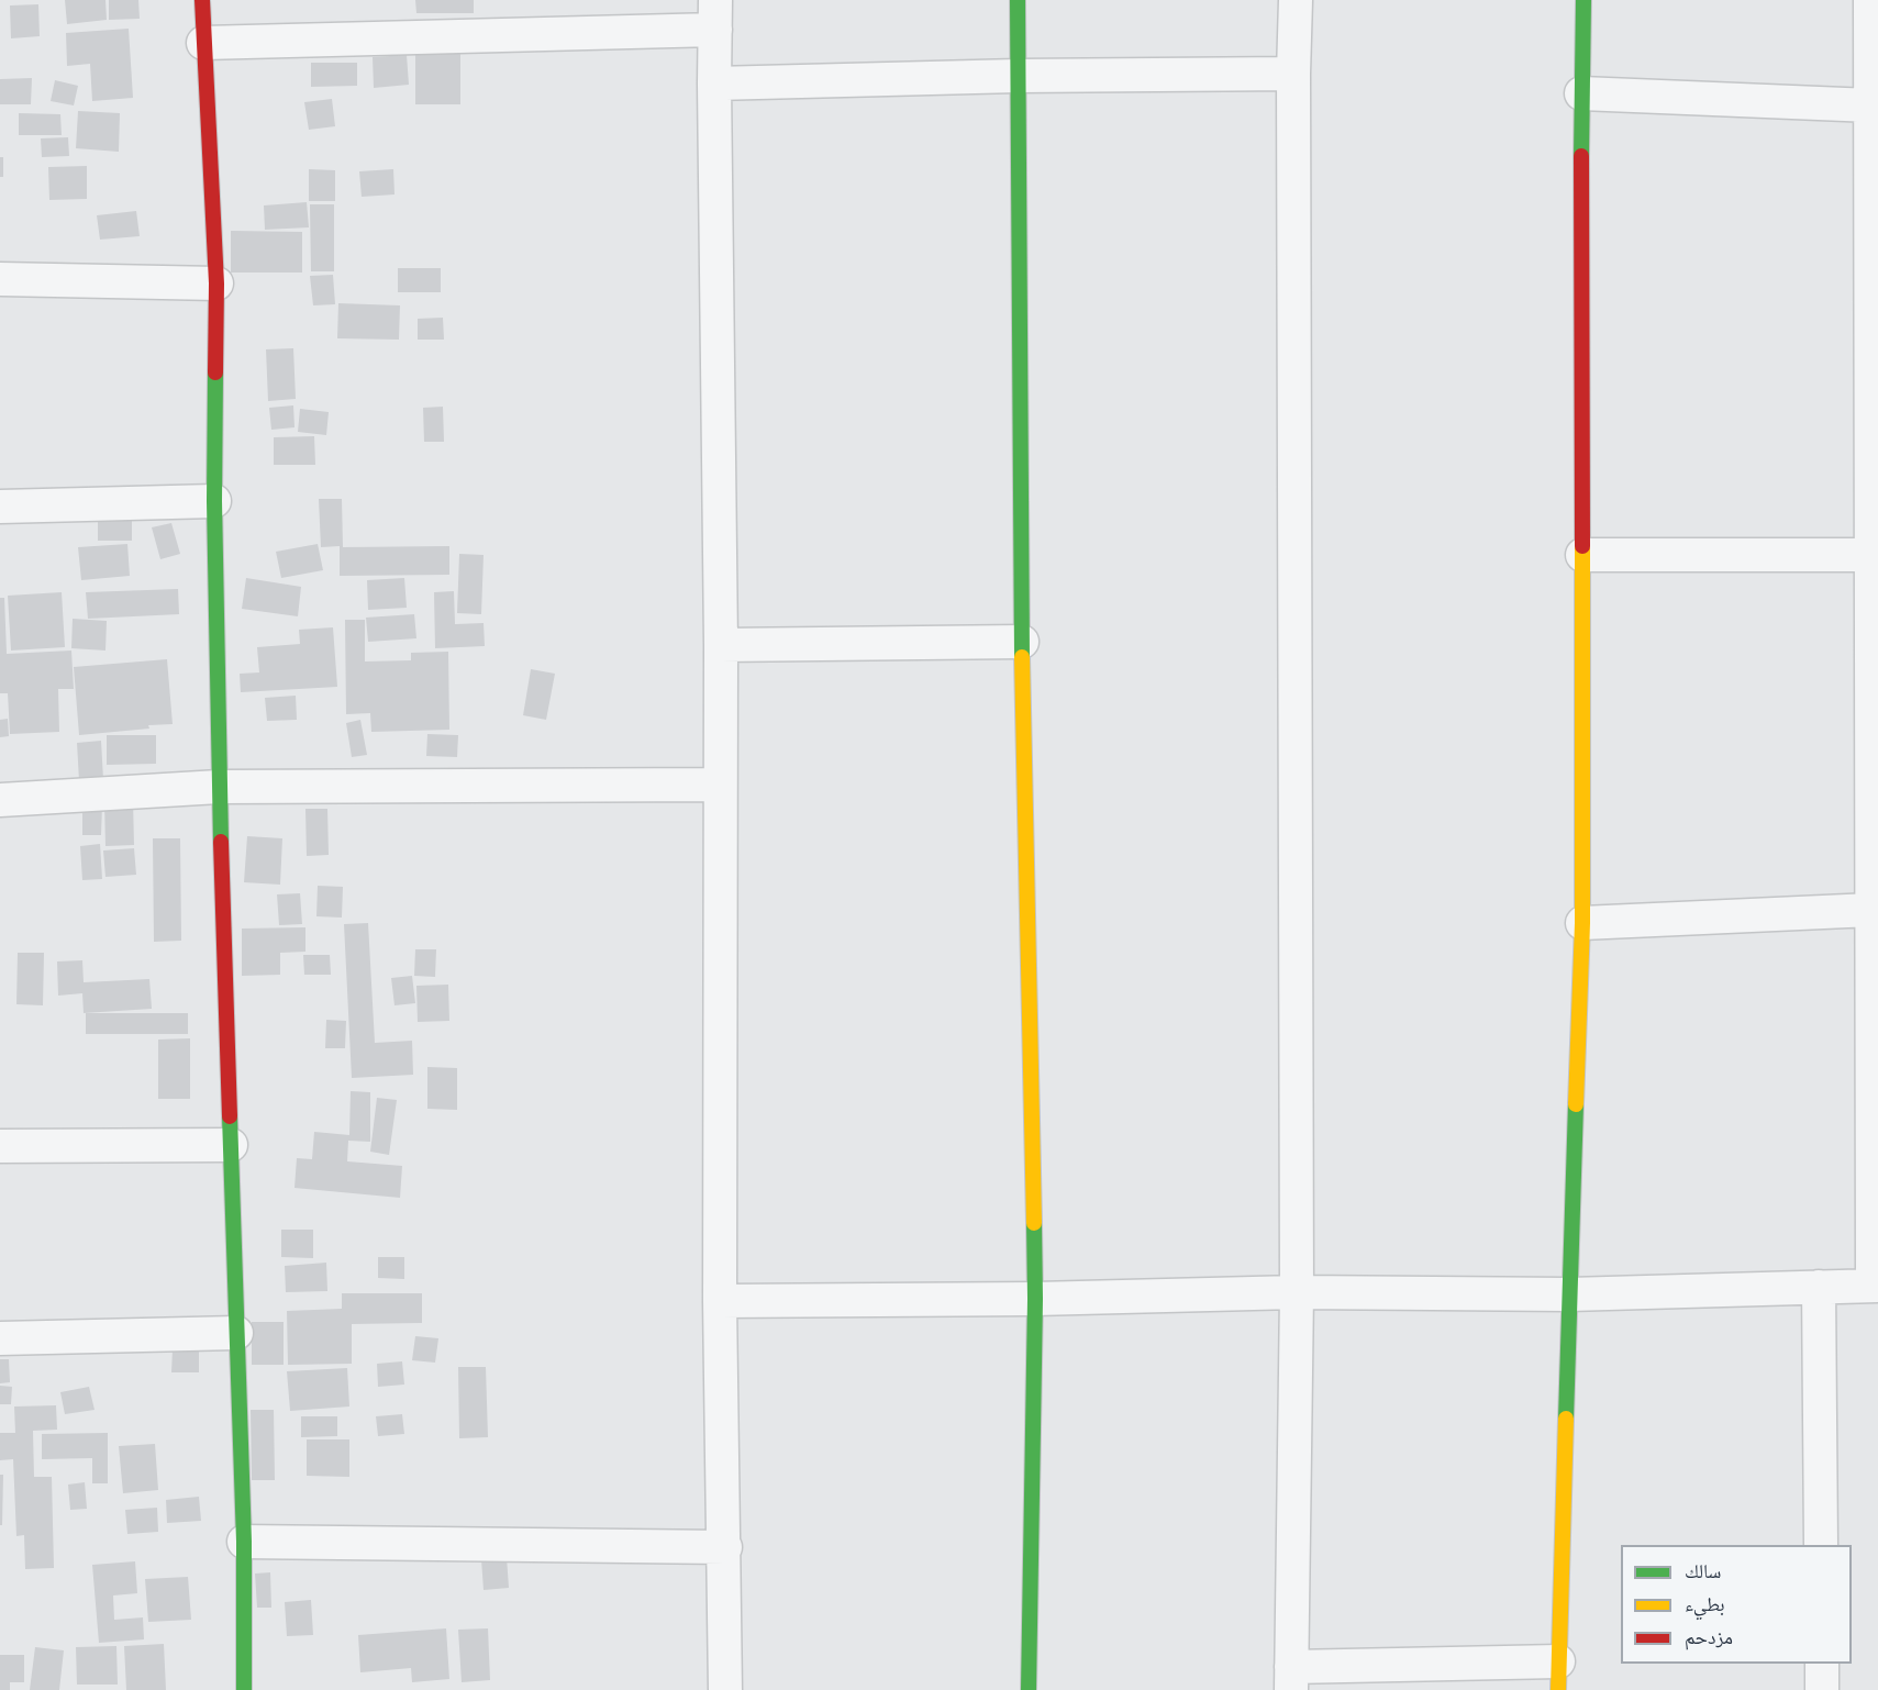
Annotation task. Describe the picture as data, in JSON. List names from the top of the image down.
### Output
{
  "legend": ["سالك", "بطيء", "مزدحم"]
}
